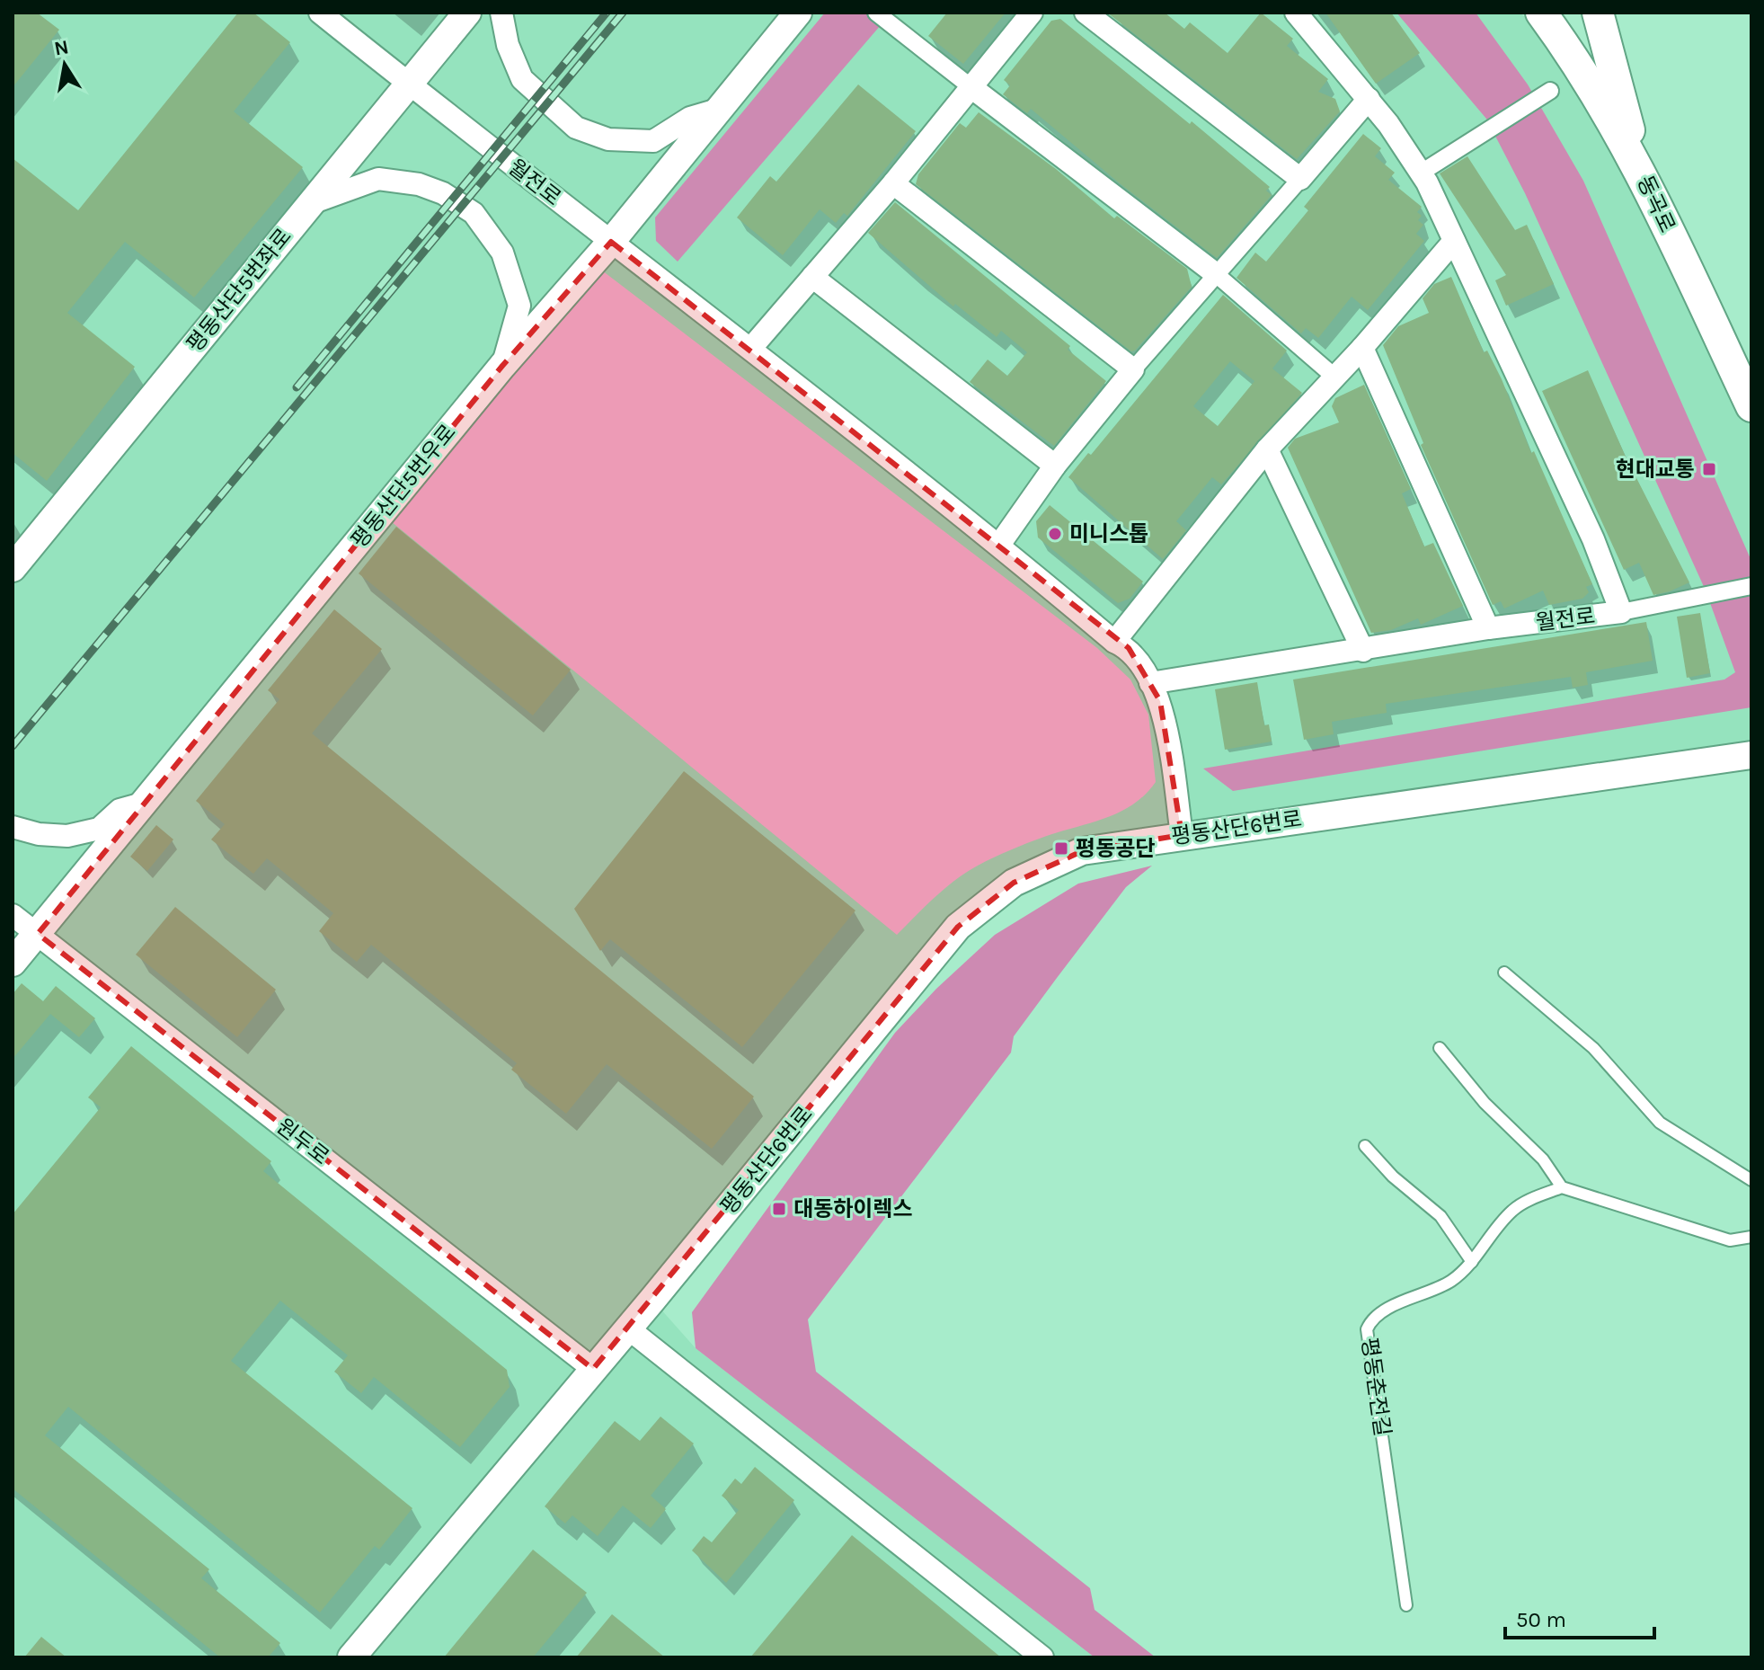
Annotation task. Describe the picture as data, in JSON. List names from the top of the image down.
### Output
{
  "streets": {
    "main road": ["동곡로"],
    "street": [
      "월전로",
      "평동산단5번좌로",
      "평동산단5번우로",
      "평동산단6번로",
      "원두로"
    ],
    "lane": ["평동춘전길"]
  },
  "crossings": [
    ["월전로", "평동산단5번좌로"],
    ["월전로", "평동산단5번우로"],
    ["월전로", "평동산단6번로"],
    ["평동산단5번우로", "원두로"],
    ["평동산단6번로", "원두로"]
  ],
  "places": {
    "transit": ["현대교통", "평동공단", "대동하이렉스"],
    "other": ["미니스톱"]
  },
  "scale_bar": "50 m",
  "north": "top"
}
